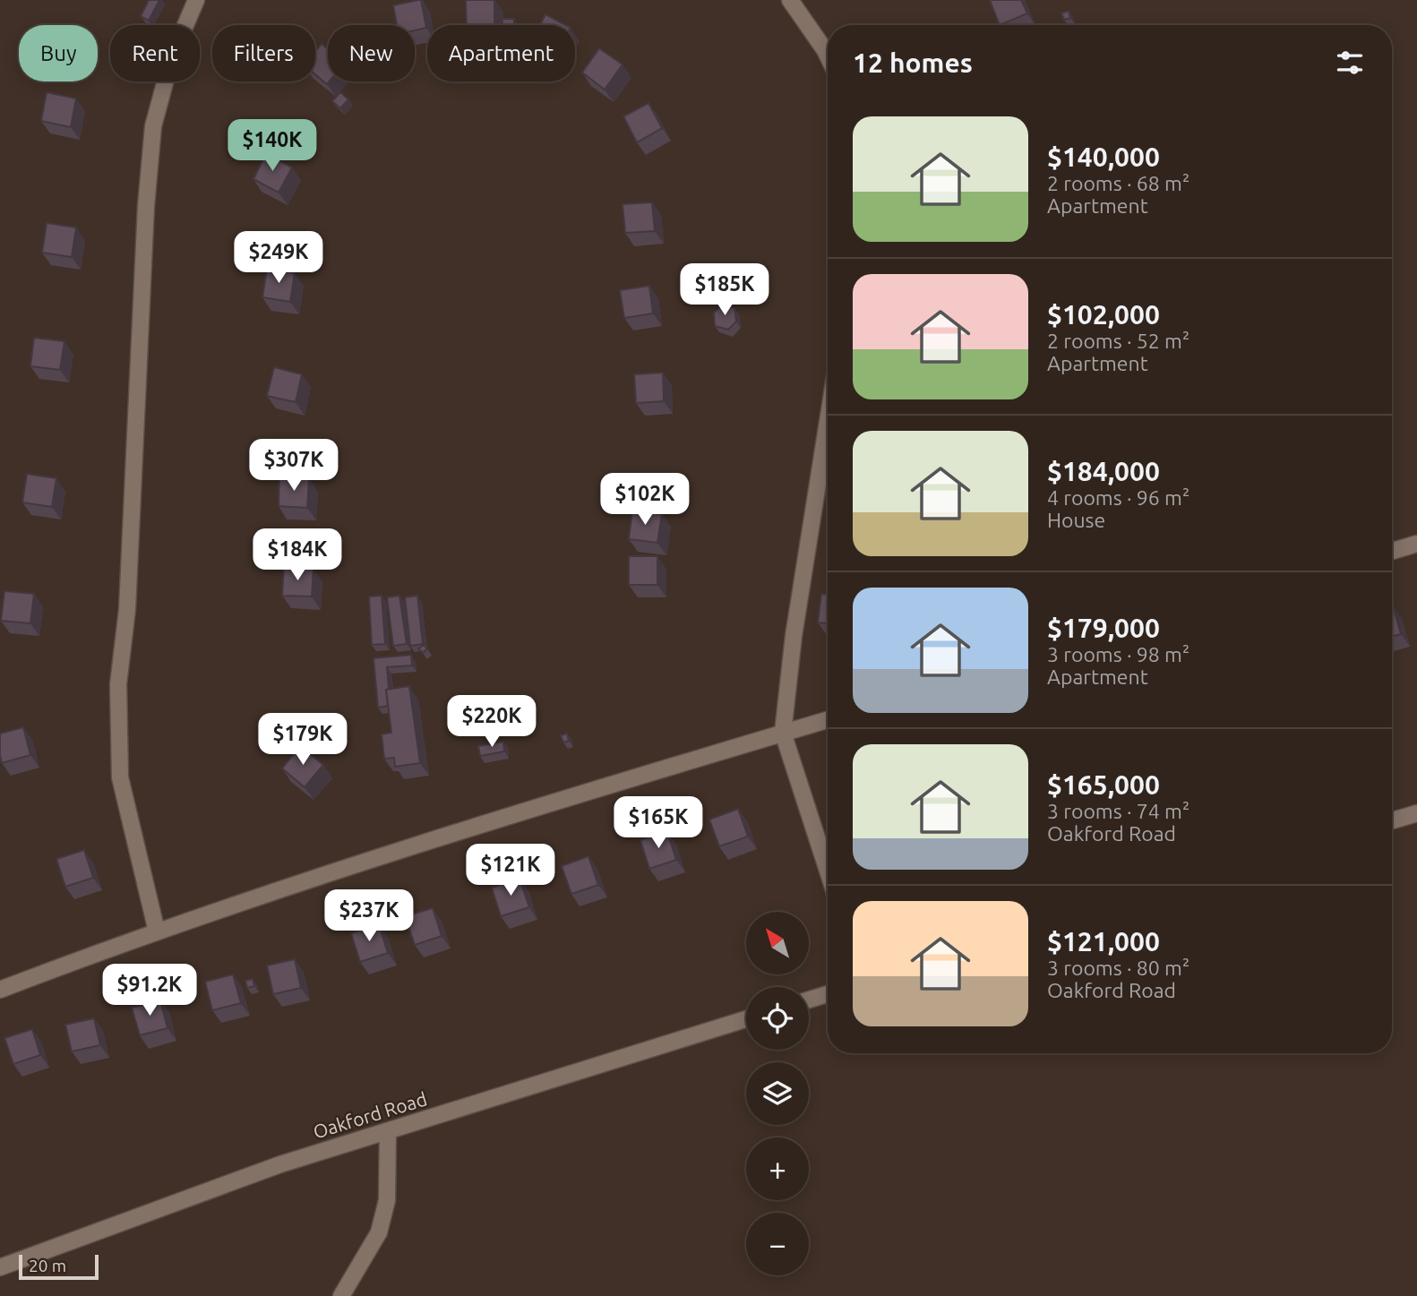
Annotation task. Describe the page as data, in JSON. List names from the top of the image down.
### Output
{
  "streets": {
    "street": ["Oakford Road"]
  },
  "scale_bar": "20 m",
  "north": "top left",
  "page": {
    "chip": [
      "Buy",
      "Rent",
      "Filters",
      "New",
      "Apartment"
    ],
    "heading": "12 homes",
    "list": [
      {
        "name": "$140,000",
        "note": "2 rooms · 68 m² · Apartment"
      },
      {
        "name": "$102,000",
        "note": "2 rooms · 52 m² · Apartment"
      },
      {
        "name": "$184,000",
        "note": "4 rooms · 96 m² · House"
      },
      {
        "name": "$179,000",
        "note": "3 rooms · 98 m² · Apartment"
      },
      {
        "name": "$165,000",
        "note": "3 rooms · 74 m² · Oakford Road"
      },
      {
        "name": "$121,000",
        "note": "3 rooms · 80 m² · Oakford Road"
      }
    ],
    "price": [
      "$140K",
      "$249K",
      "$185K",
      "$307K",
      "$102K",
      "$184K",
      "$220K",
      "$179K",
      "$165K",
      "$121K",
      "$237K",
      "$91.2K"
    ],
    "map_buttons": ["+", "−"],
    "scale": "20 m"
  }
}
